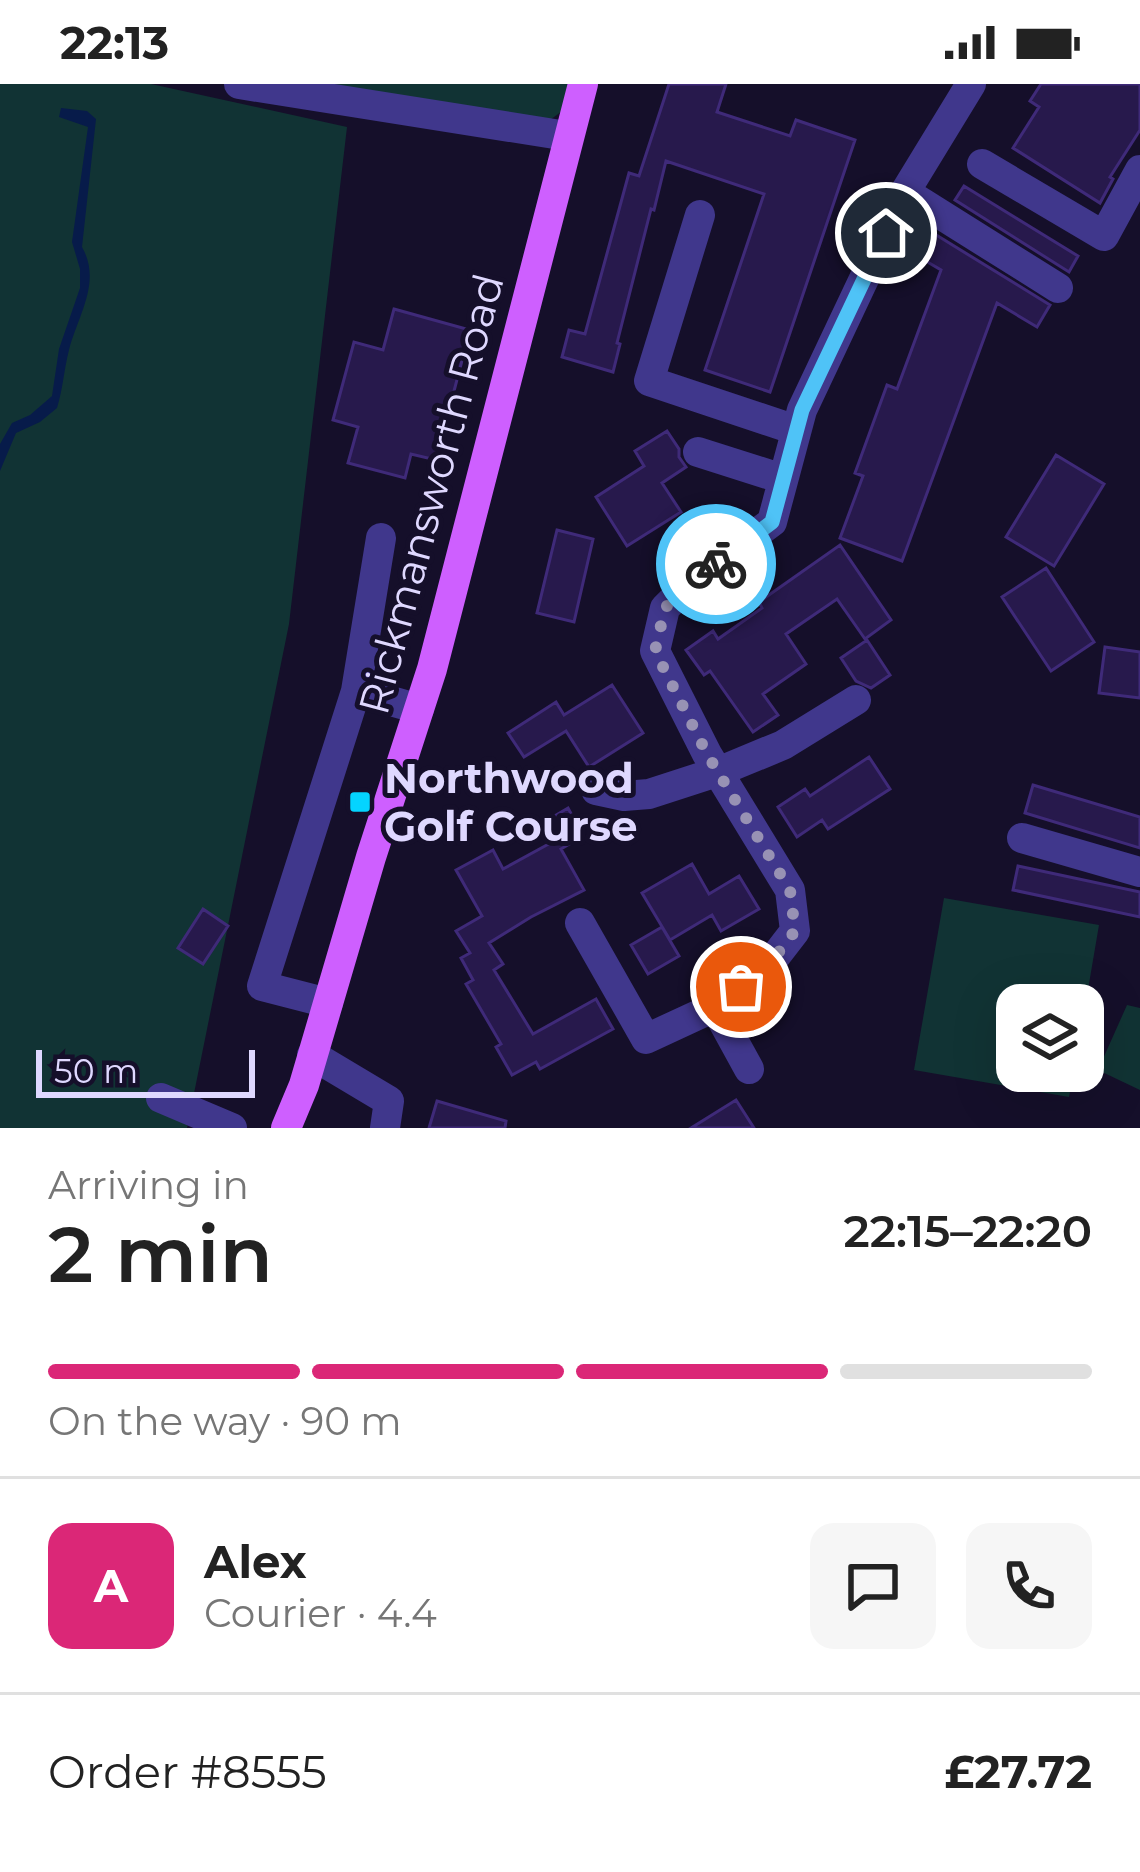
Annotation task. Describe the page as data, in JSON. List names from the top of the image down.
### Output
{
  "streets": {
    "main road": ["Rickmansworth Road"]
  },
  "places": {
    "transit": ["Northwood Golf Course"]
  },
  "scale_bar": "50 m",
  "page": {
    "status": "22:13",
    "scale": "50 m",
    "heading": ["2 min", "Arriving in", "22:15–22:20"],
    "panel": [
      "Alex",
      "Courier · 4.4",
      "Order #8555",
      "£27.72"
    ],
    "bar": "On the way · 90 m",
    "round": "A"
  }
}
